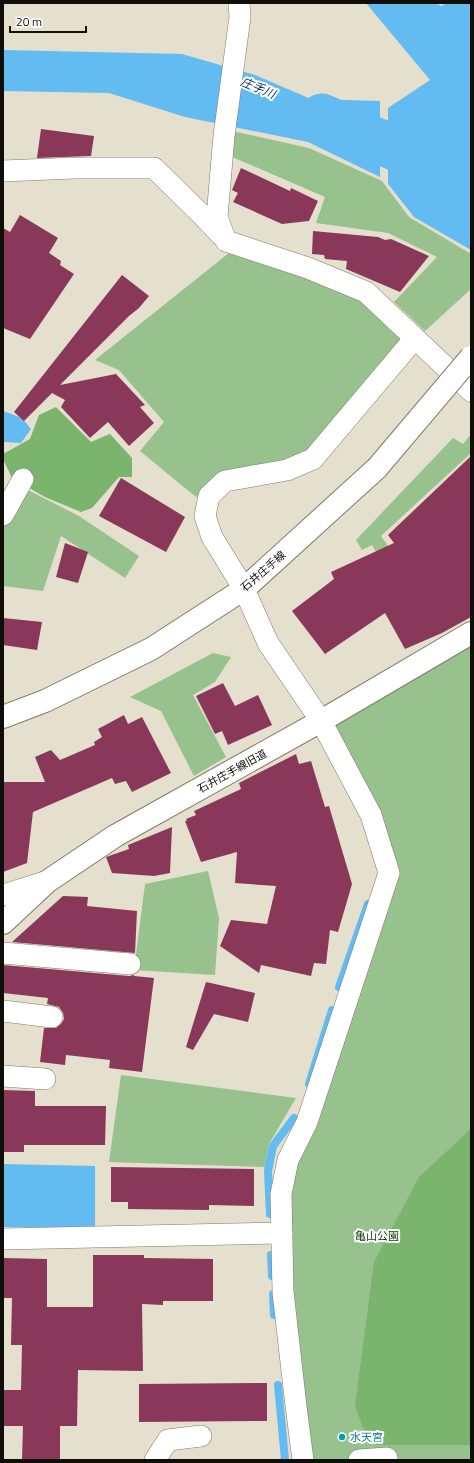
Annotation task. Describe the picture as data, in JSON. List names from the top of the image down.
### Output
{
  "streets": {
    "main road": ["石井庄手線", "石井庄手線旧道"]
  },
  "water": ["庄手川"],
  "parks": ["亀山公園"],
  "places": ["水天宮"],
  "scale_bar": "20 m"
}
